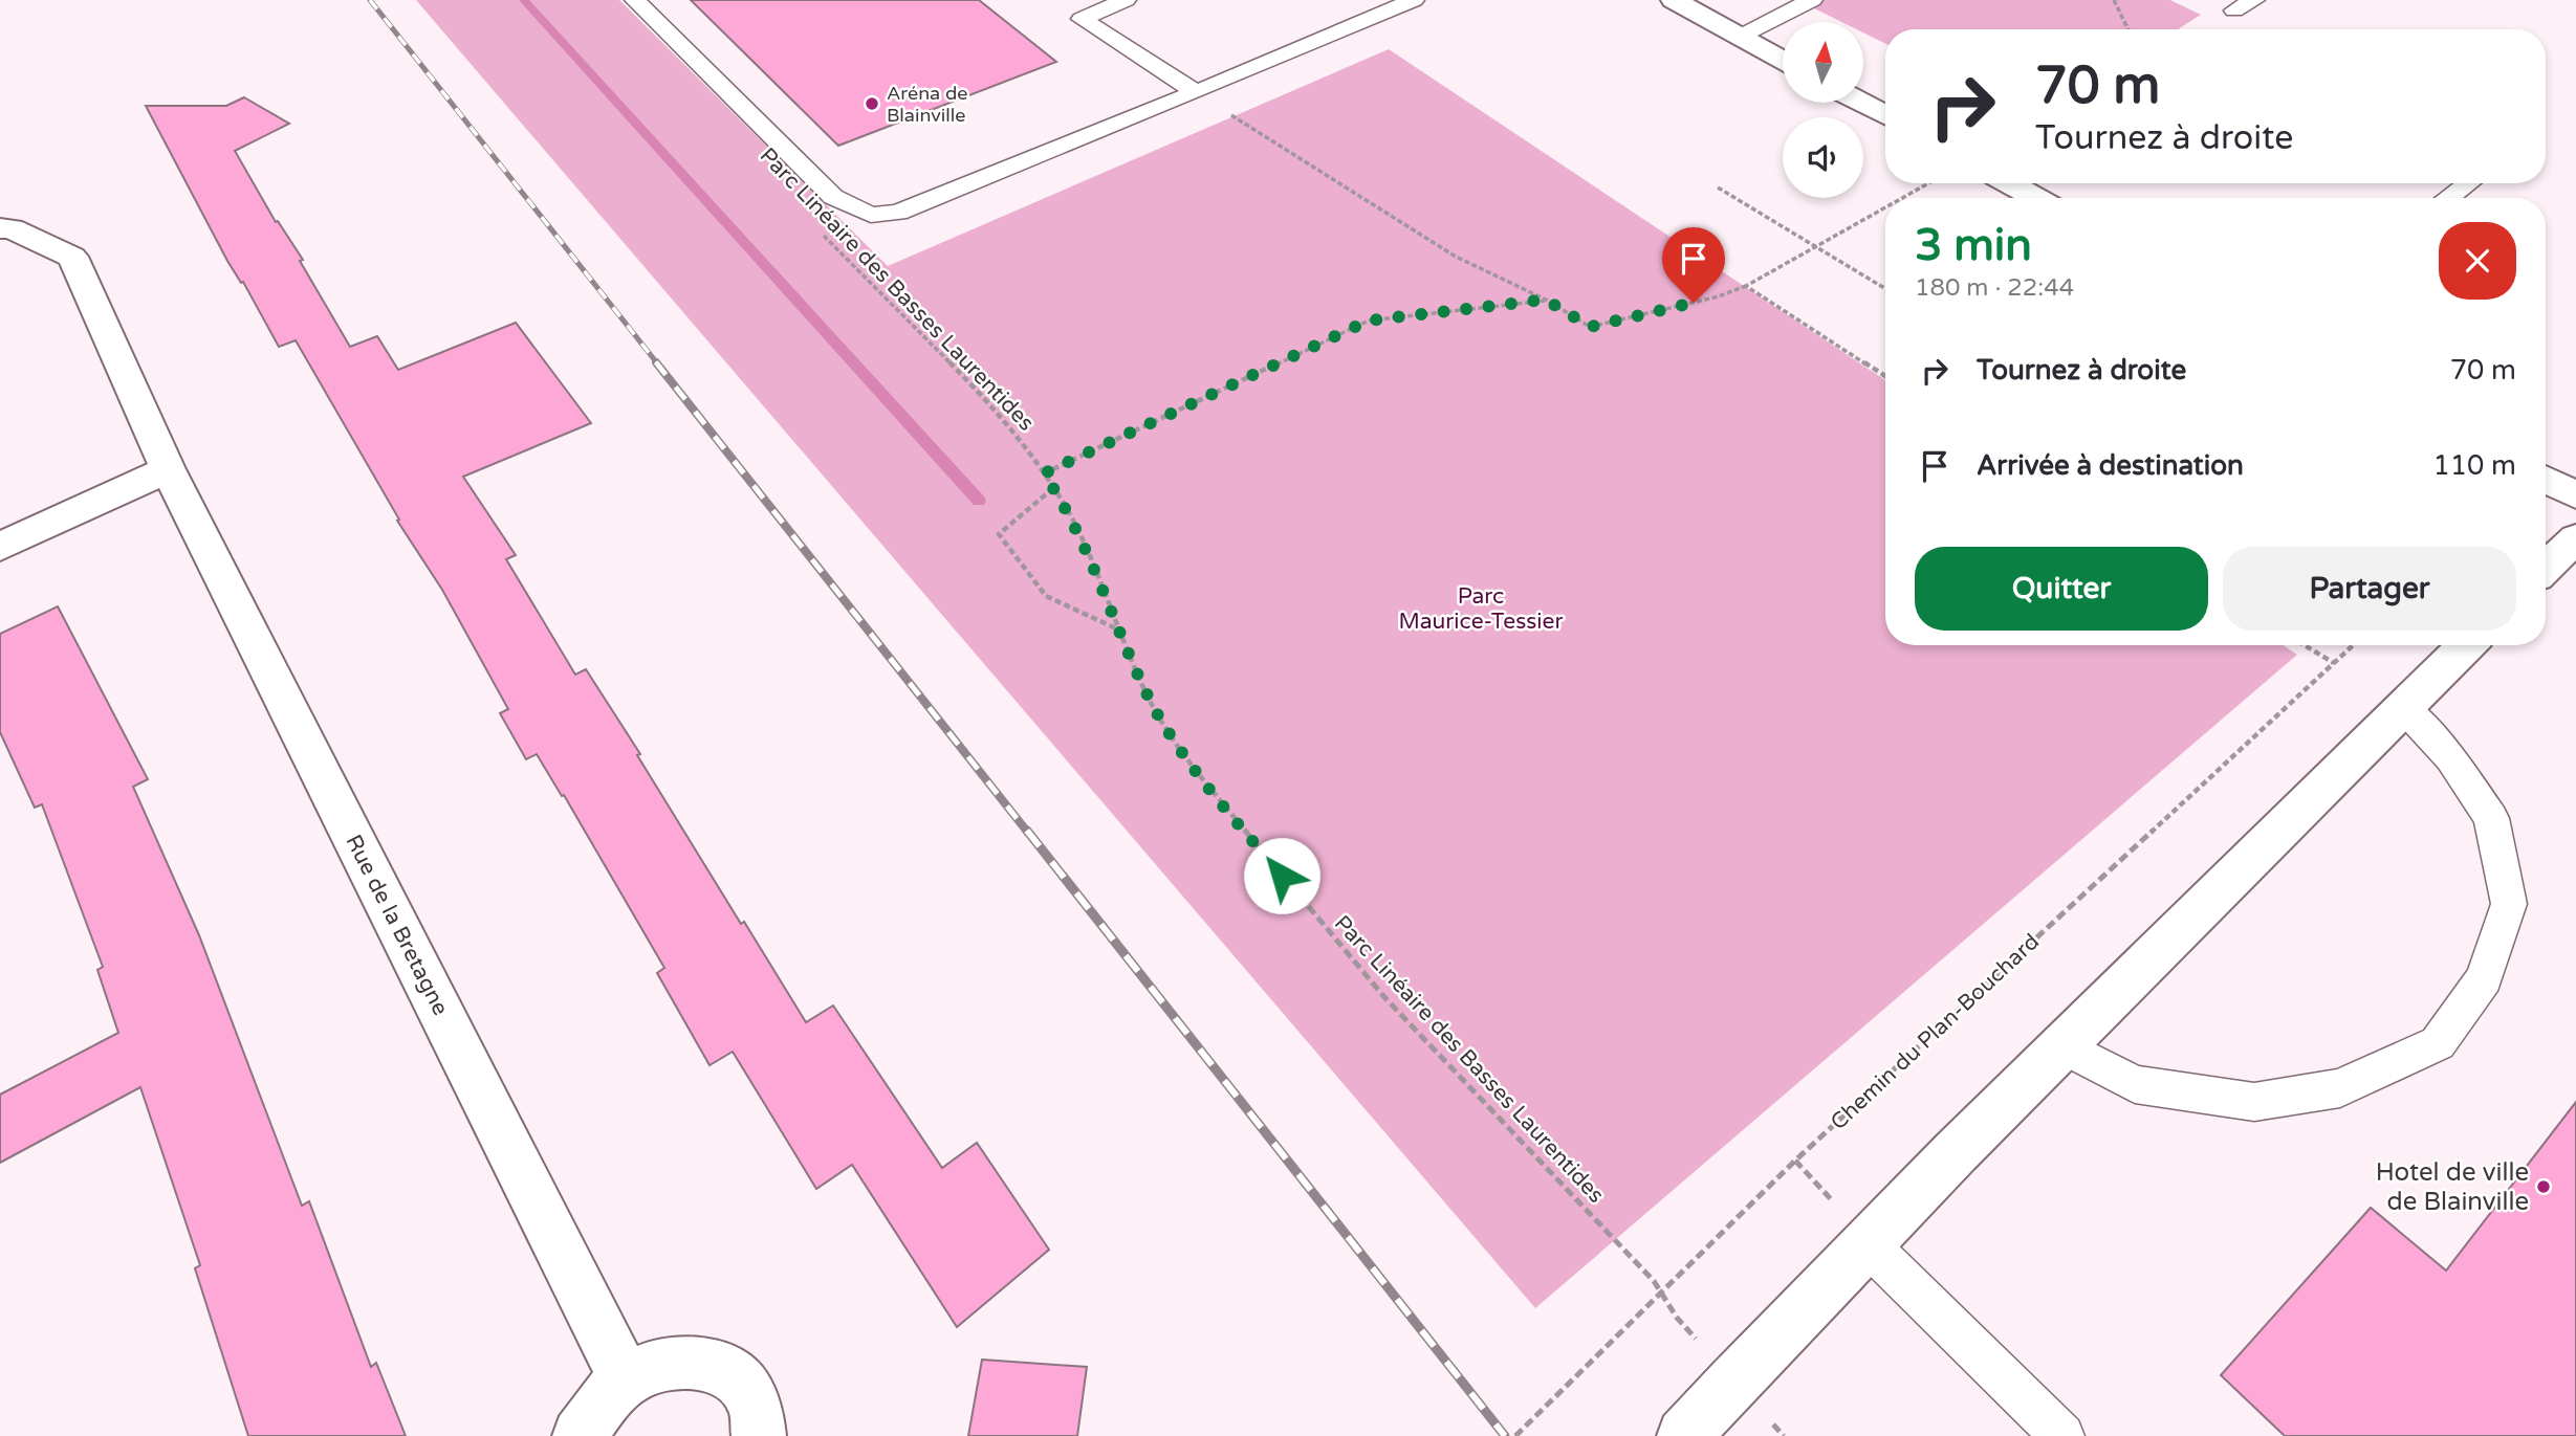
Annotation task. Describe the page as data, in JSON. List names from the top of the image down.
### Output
{
  "streets": {
    "street": ["Rue de la Bretagne"],
    "path": ["Parc Linéaire des Basses Laurentides", "Chemin du Plan-Bouchard"]
  },
  "crossings": [
    ["Parc Linéaire des Basses Laurentides", "Chemin du Plan-Bouchard"]
  ],
  "parks": ["Parc Maurice-Tessier"],
  "places": ["Aréna de Blainville", "Hotel de ville de Blainville"],
  "north": "top",
  "page": {
    "turn": ["70 m", "Tournez à droite"],
    "heading": ["3 min", "180 m · 22:44"],
    "list": [
      {
        "name": "Tournez à droite",
        "value": "70 m"
      },
      {
        "name": "Arrivée à destination",
        "value": "110 m"
      }
    ],
    "buttons": ["Quitter", "Partager"]
  }
}
